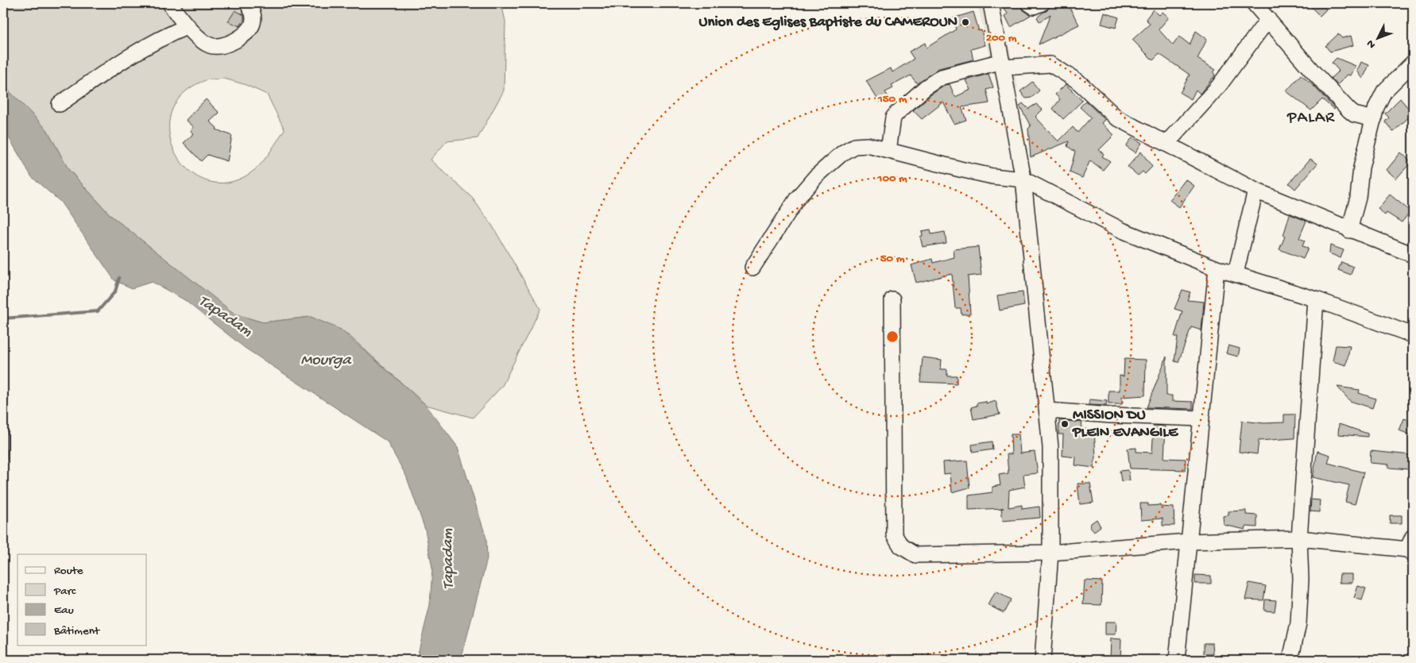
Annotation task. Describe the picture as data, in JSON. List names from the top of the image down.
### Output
{
  "districts": ["PALAR"],
  "water": ["Tapadam", "Mourga"],
  "places": ["Union des Eglises Baptiste du CAMEROUN", "MISSION DU PLEIN EVANGILE"],
  "legend": [
    "Route",
    "Parc",
    "Eau",
    "Bâtiment"
  ],
  "north": "bottom left",
  "rings": [
    "200 m",
    "150 m",
    "100 m",
    "50 m"
  ]
}
